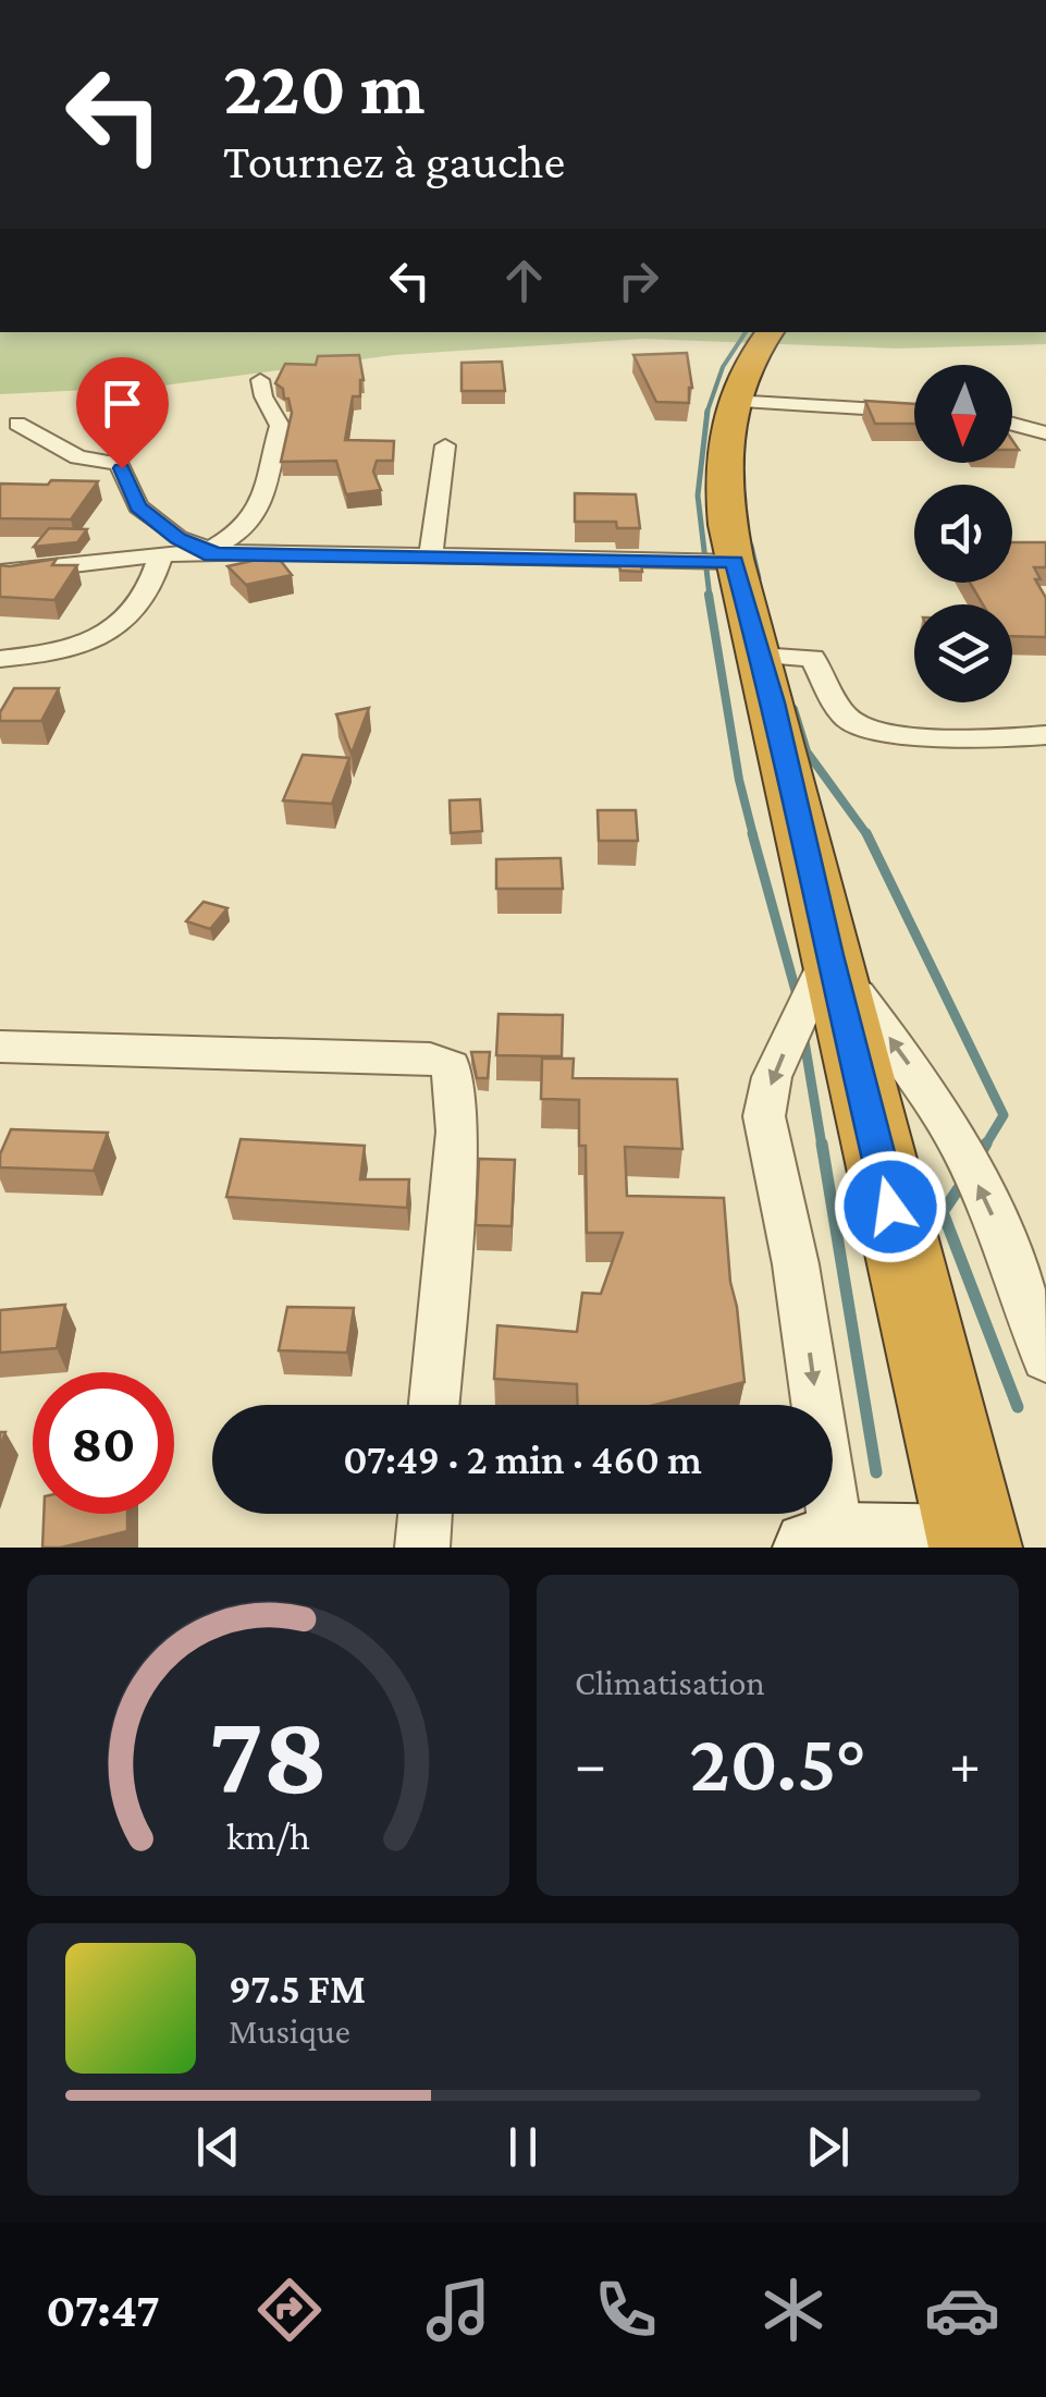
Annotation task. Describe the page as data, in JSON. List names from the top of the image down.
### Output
{
  "north": "bottom",
  "page": {
    "turn": ["220 m", "Tournez à gauche"],
    "limit": "80",
    "trip": "07:49 · 2 min · 460 m",
    "tile": "Climatisation",
    "heat": ["−", "20.5°", "+"],
    "song": ["97.5 FM", "Musique"],
    "tabs": "07:47",
    "gauge": ["78", "km/h"]
  }
}
